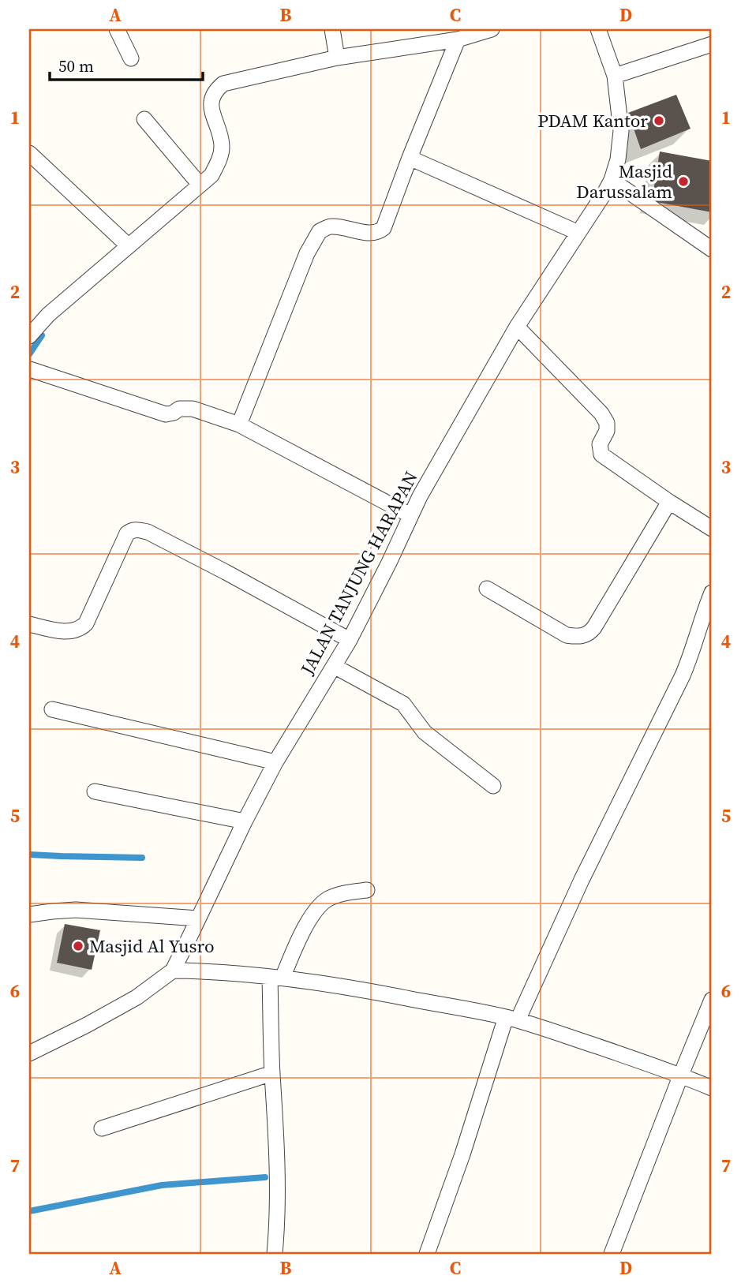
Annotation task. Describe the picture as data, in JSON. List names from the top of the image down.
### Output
{
  "streets": {
    "street": ["JALAN TANJUNG HARAPAN"]
  },
  "places": ["PDAM Kantor", "Masjid Darussalam", "Masjid Al Yusro"],
  "scale_bar": "50 m",
  "grid": {
    "columns": [
      "A",
      "B",
      "C",
      "D"
    ],
    "rows": [
      "1",
      "2",
      "3",
      "4",
      "5",
      "6",
      "7"
    ]
  }
}
